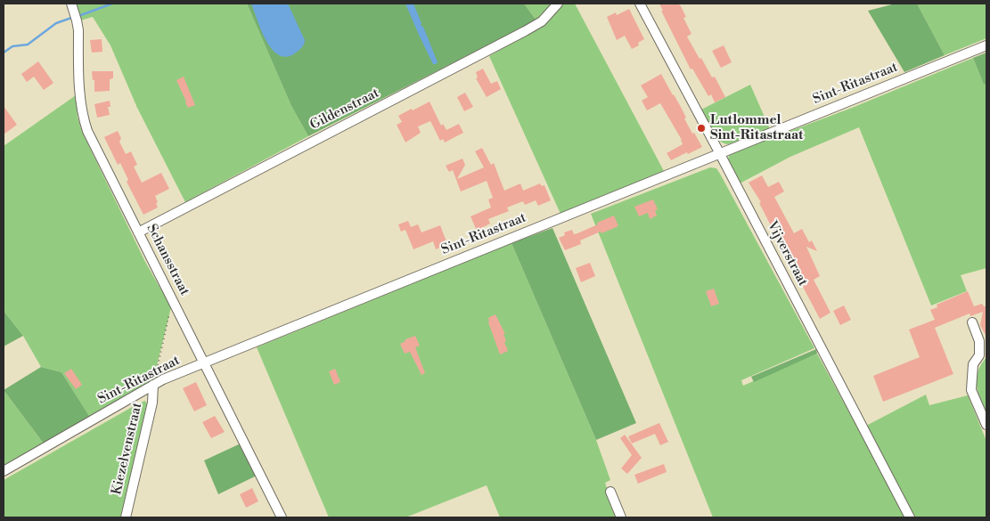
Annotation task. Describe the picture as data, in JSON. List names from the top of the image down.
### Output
{
  "streets": {
    "street": [
      "Sint-Ritastraat",
      "Gildenstraat",
      "Vijverstraat",
      "Schansstraat",
      "Kiezelvenstraat"
    ]
  },
  "crossings": [
    ["Sint-Ritastraat", "Vijverstraat"],
    ["Sint-Ritastraat", "Schansstraat"],
    ["Sint-Ritastraat", "Kiezelvenstraat"],
    ["Gildenstraat", "Schansstraat"]
  ],
  "places": ["Lutlommel Sint-Ritastraat"]
}
